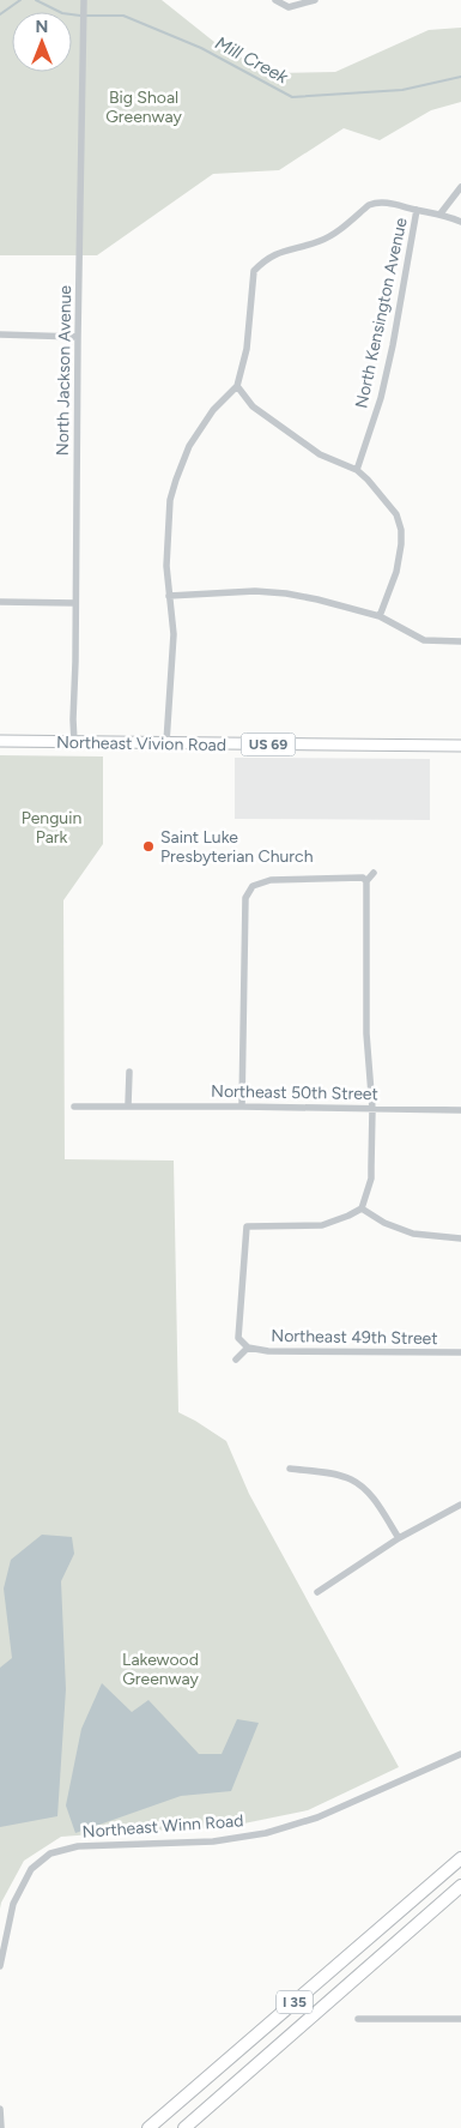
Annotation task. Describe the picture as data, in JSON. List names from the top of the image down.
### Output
{
  "streets": {
    "highway": ["I 35"],
    "main road": ["Northeast Vivion Road", "US 69"],
    "street": [
      "North Kensington Avenue",
      "North Jackson Avenue",
      "Northeast 50th Street",
      "Northeast 49th Street",
      "Northeast Winn Road"
    ]
  },
  "crossings": [
    ["North Jackson Avenue", "Northeast Vivion Road"]
  ],
  "water": ["Mill Creek"],
  "parks": ["Big Shoal Greenway", "Penguin Park", "Lakewood Greenway"],
  "places": ["Saint Luke Presbyterian Church"],
  "north": "top"
}
